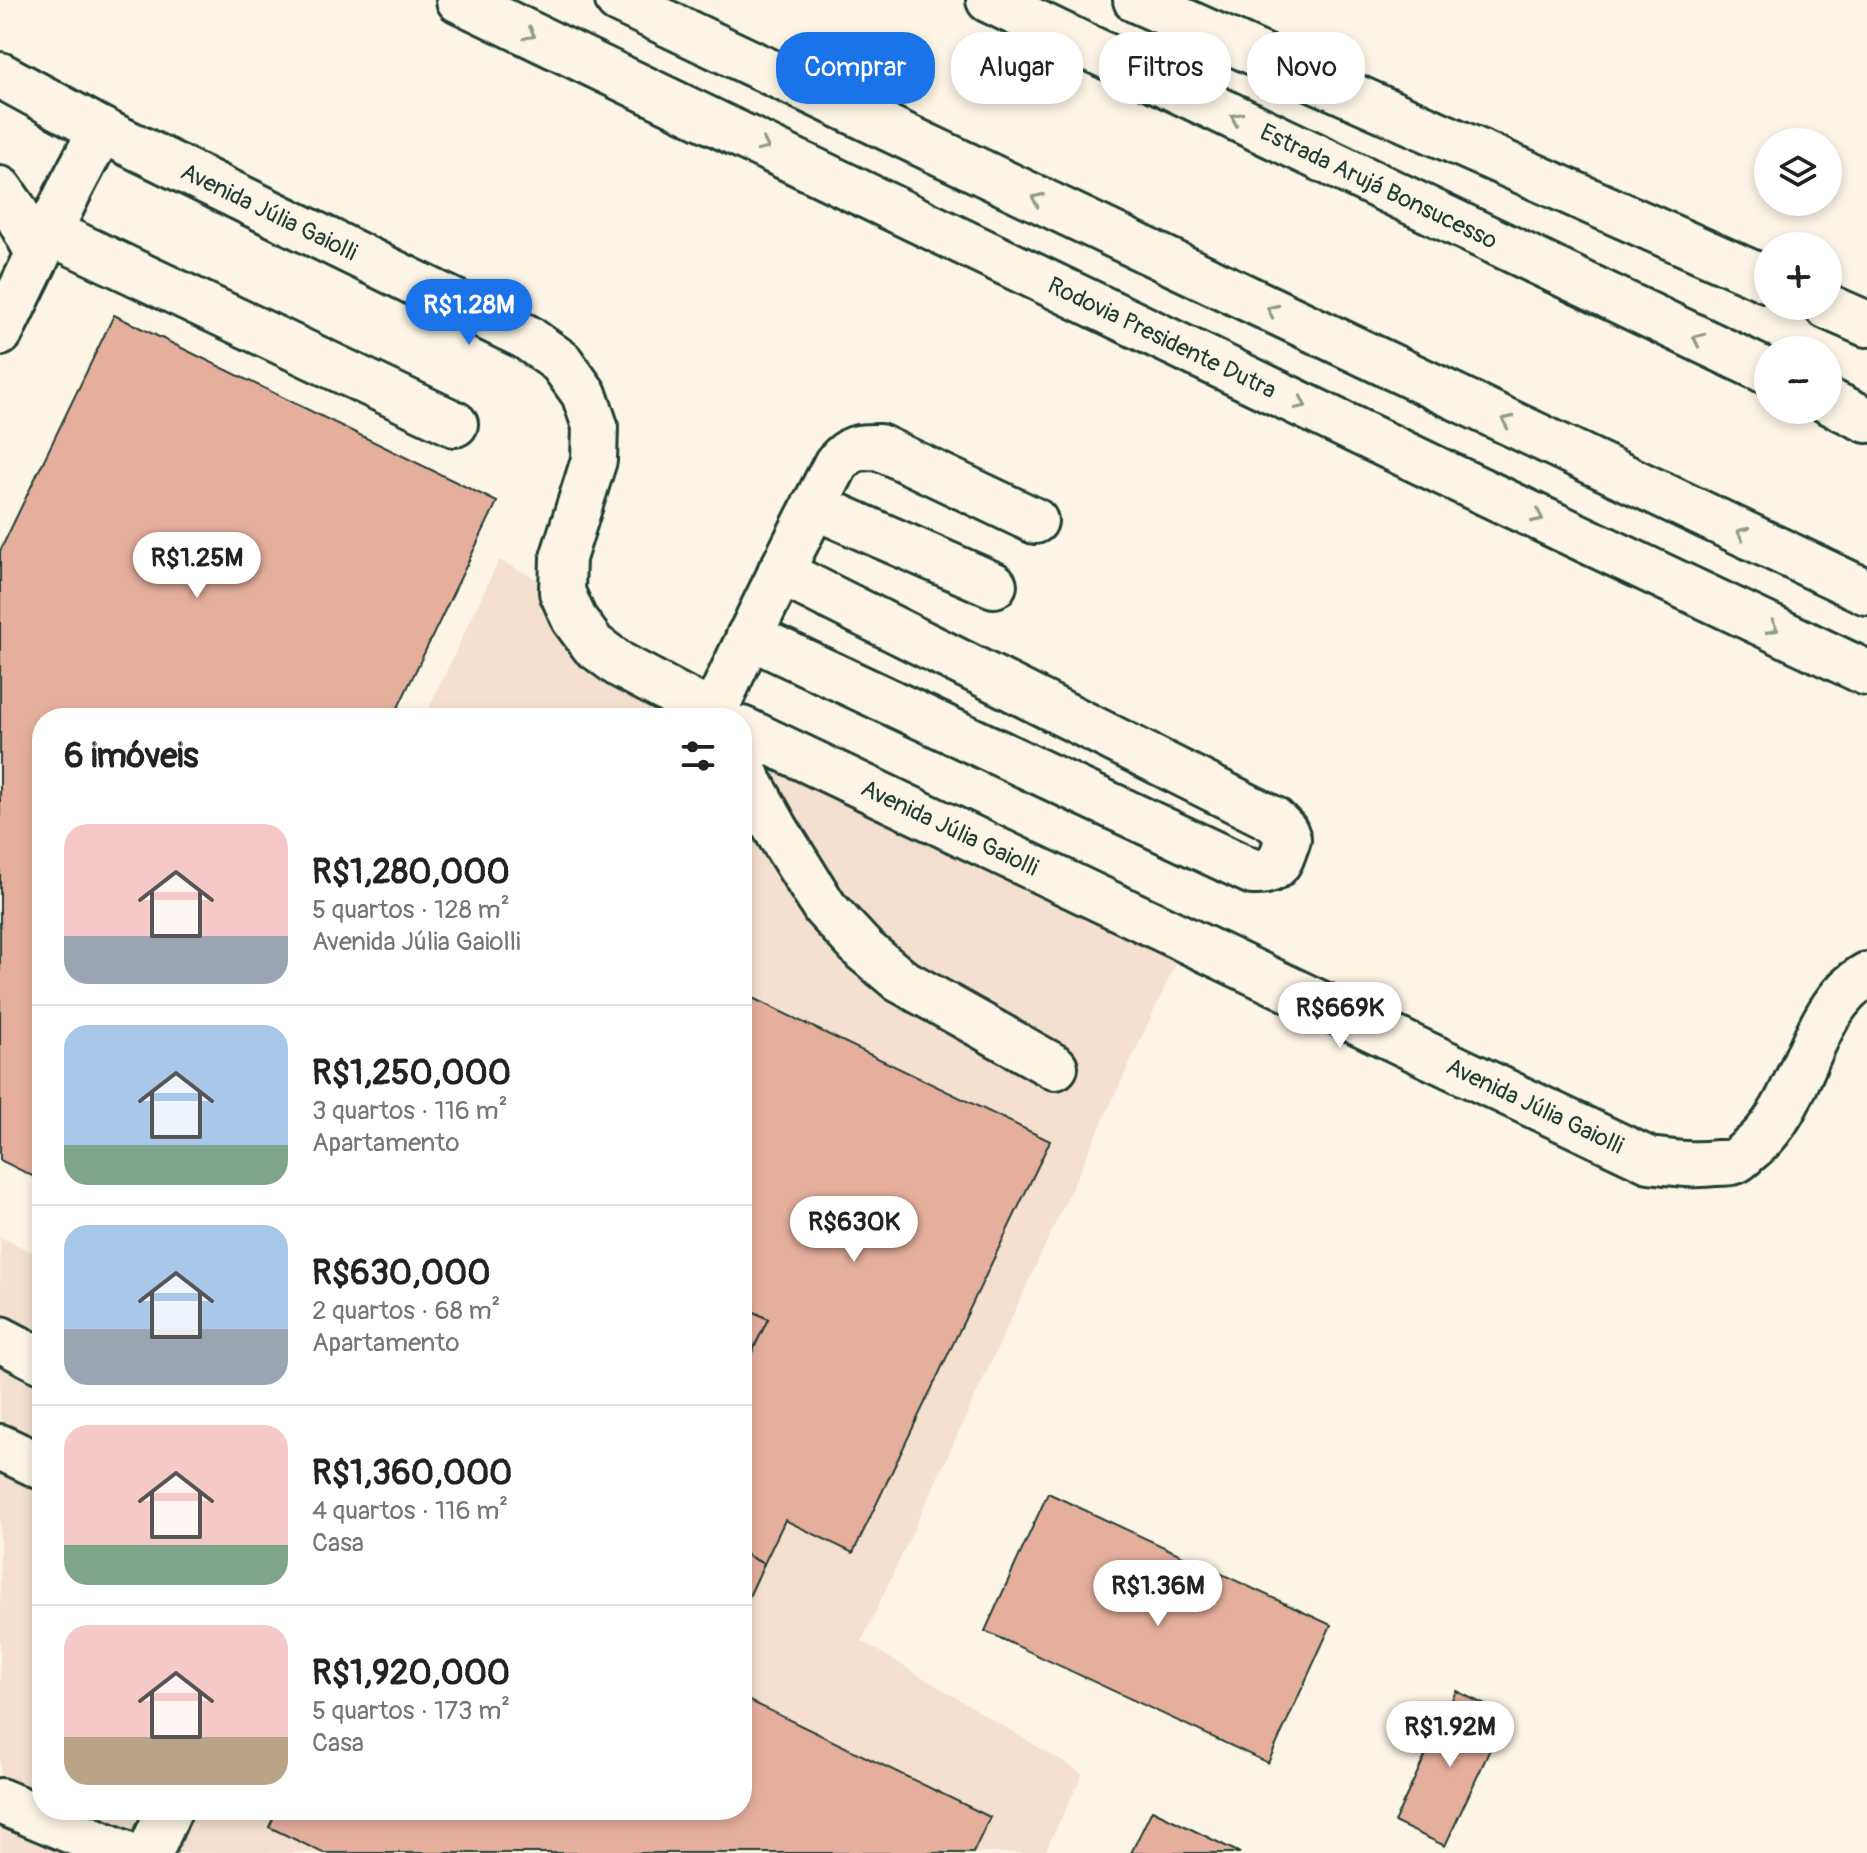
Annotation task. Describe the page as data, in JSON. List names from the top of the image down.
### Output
{
  "streets": {
    "main road": ["Estrada Arujá Bonsucesso", "Avenida Júlia Gaiolli", "Rodovia Presidente Dutra"]
  },
  "page": {
    "chip": [
      "Comprar",
      "Alugar",
      "Filtros",
      "Novo"
    ],
    "map_buttons": ["+", "−"],
    "price": [
      "R$1.28M",
      "R$1.25M",
      "R$669K",
      "R$630K",
      "R$1.36M",
      "R$1.92M"
    ],
    "heading": "6 imóveis",
    "list": [
      {
        "name": "R$1,280,000",
        "note": "5 quartos · 128 m² · Avenida Júlia Gaiolli"
      },
      {
        "name": "R$1,250,000",
        "note": "3 quartos · 116 m² · Apartamento"
      },
      {
        "name": "R$630,000",
        "note": "2 quartos · 68 m² · Apartamento"
      },
      {
        "name": "R$1,360,000",
        "note": "4 quartos · 116 m² · Casa"
      },
      {
        "name": "R$1,920,000",
        "note": "5 quartos · 173 m² · Casa"
      }
    ]
  }
}
